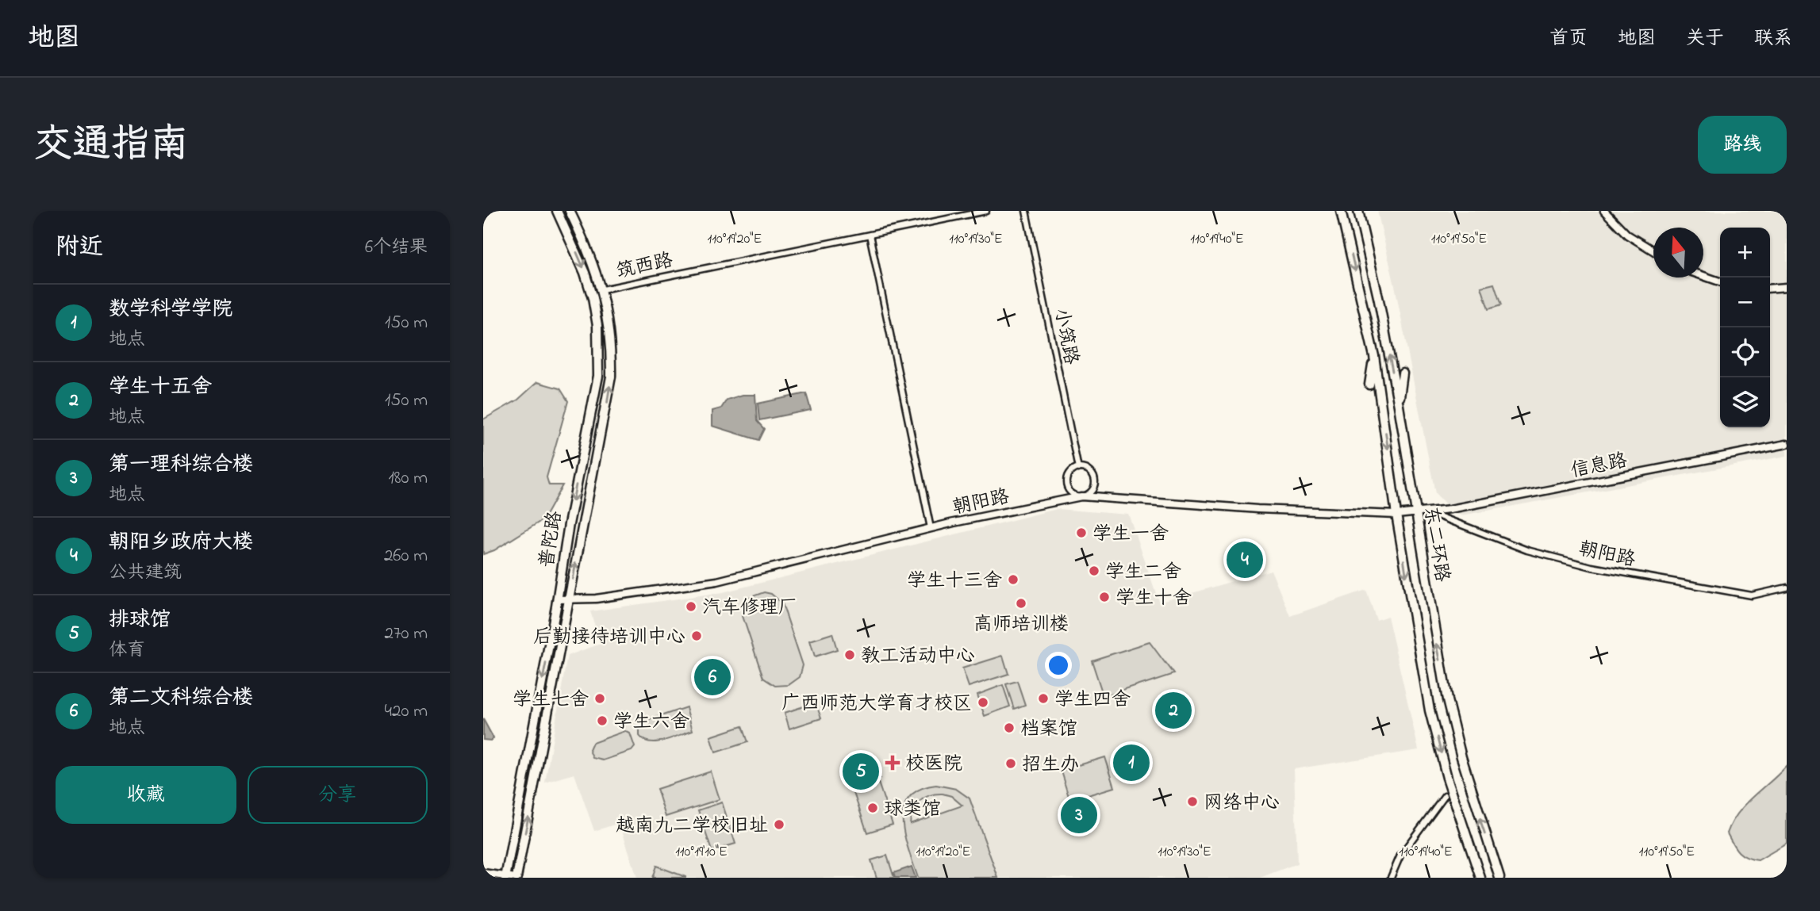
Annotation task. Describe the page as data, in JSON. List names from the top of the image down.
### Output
{
  "streets": {
    "main road": ["普陀路", "东二环路"],
    "street": [
      "筑西路",
      "小筑路",
      "信息路",
      "朝阳路"
    ]
  },
  "crossings": [
    ["筑西路", "普陀路"],
    ["小筑路", "朝阳路"],
    ["信息路", "朝阳路"],
    ["信息路", "东二环路"],
    ["朝阳路", "普陀路"],
    ["朝阳路", "东二环路"]
  ],
  "places": {
    "other": [
      "学生一舍",
      "学生二舍",
      "学生十三舍",
      "学生十舍",
      "高师培训楼",
      "汽车修理厂",
      "后勤接待培训中心",
      "教工活动中心",
      "学生七舍",
      "学生四舍",
      "广西师范大学育才校区",
      "学生六舍",
      "档案馆",
      "招生办",
      "网络中心",
      "球类馆",
      "越南九二学校旧址"
    ],
    "health": ["校医院"]
  },
  "north": "top",
  "page": {
    "header": "地图",
    "nav": [
      "首页",
      "地图",
      "关于",
      "联系"
    ],
    "title": "交通指南",
    "buttons": [
      "路线",
      ["收藏", "分享"]
    ],
    "heading": ["附近", "6个结果"],
    "map_buttons": ["+", "−"],
    "list": [
      {
        "mark": "1",
        "name": "数学科学学院",
        "note": "地点",
        "value": "150 m"
      },
      {
        "mark": "2",
        "name": "学生十五舍",
        "note": "地点",
        "value": "150 m"
      },
      {
        "mark": "3",
        "name": "第一理科综合楼",
        "note": "地点",
        "value": "180 m"
      },
      {
        "mark": "4",
        "name": "朝阳乡政府大楼",
        "note": "公共建筑",
        "value": "260 m"
      },
      {
        "mark": "5",
        "name": "排球馆",
        "note": "体育",
        "value": "270 m"
      },
      {
        "mark": "6",
        "name": "第二文科综合楼",
        "note": "地点",
        "value": "420 m"
      }
    ],
    "pins": [
      "4",
      "6",
      "2",
      "1",
      "5",
      "3"
    ]
  },
  "coordinates": [
    "110°19'20\"E",
    "110°19'30\"E",
    "110°19'40\"E",
    "110°19'50\"E",
    "110°19'10\"E"
  ]
}
